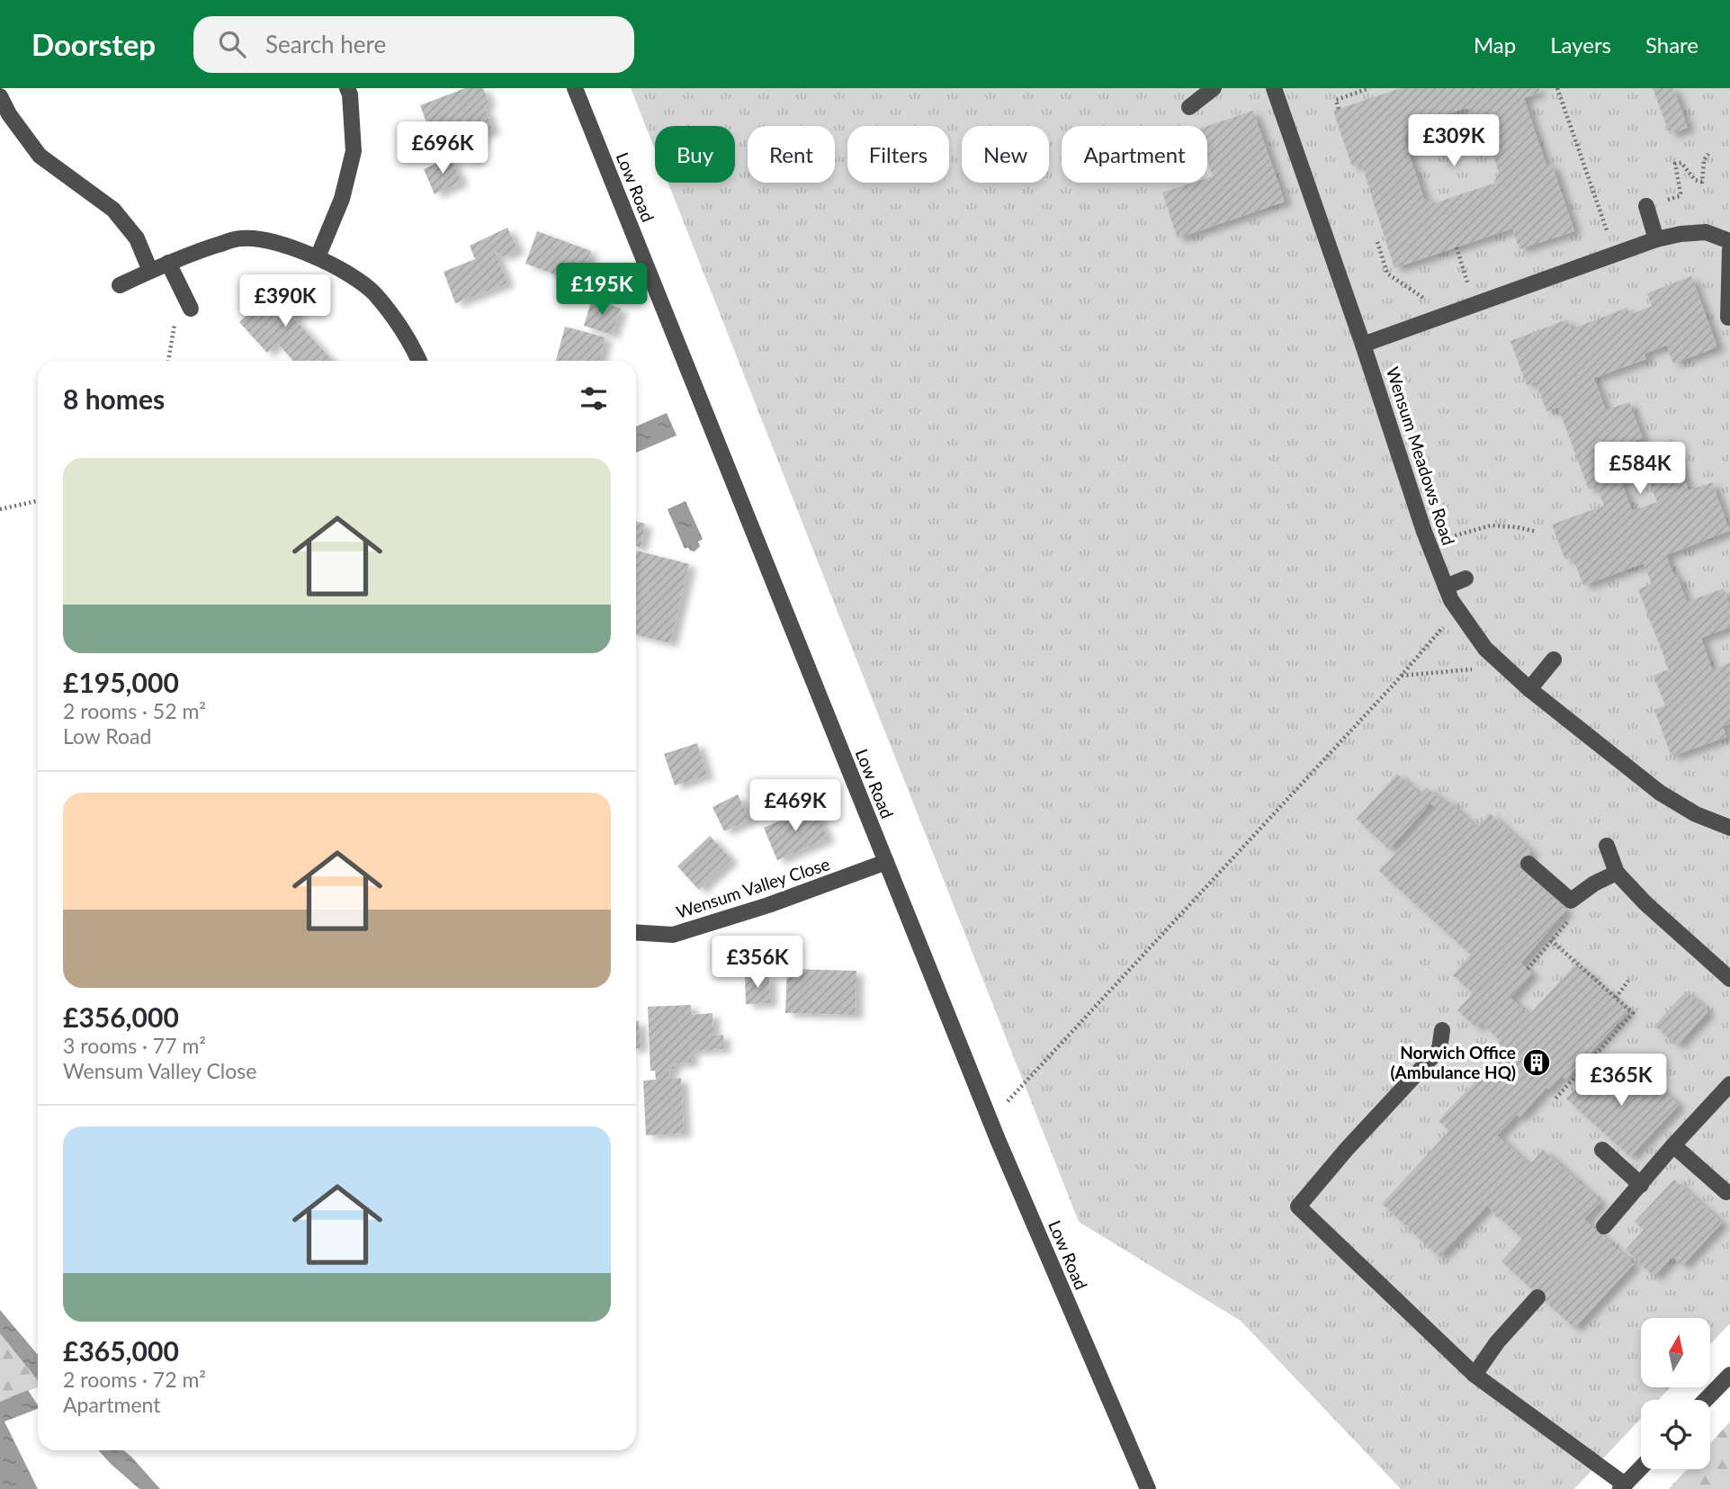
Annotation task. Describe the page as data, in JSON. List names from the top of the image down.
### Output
{
  "streets": {
    "street": ["Low Road", "Wensum Meadows Road", "Wensum Valley Close"]
  },
  "crossings": [
    ["Low Road", "Wensum Valley Close"]
  ],
  "places": {
    "building": ["Norwich Office (Ambulance HQ)"]
  },
  "north": "top",
  "page": {
    "header": "Doorstep",
    "search": "Search here",
    "nav": ["Map", "Layers", "Share"],
    "price": [
      "£309K",
      "£696K",
      "£195K",
      "£390K",
      "£584K",
      "£469K",
      "£356K",
      "£365K"
    ],
    "chip": [
      "Buy",
      "Rent",
      "Filters",
      "New",
      "Apartment"
    ],
    "heading": "8 homes",
    "list": [
      {
        "name": "£195,000",
        "note": "2 rooms · 52 m² · Low Road"
      },
      {
        "name": "£356,000",
        "note": "3 rooms · 77 m² · Wensum Valley Close"
      },
      {
        "name": "£365,000",
        "note": "2 rooms · 72 m² · Apartment"
      }
    ]
  }
}
